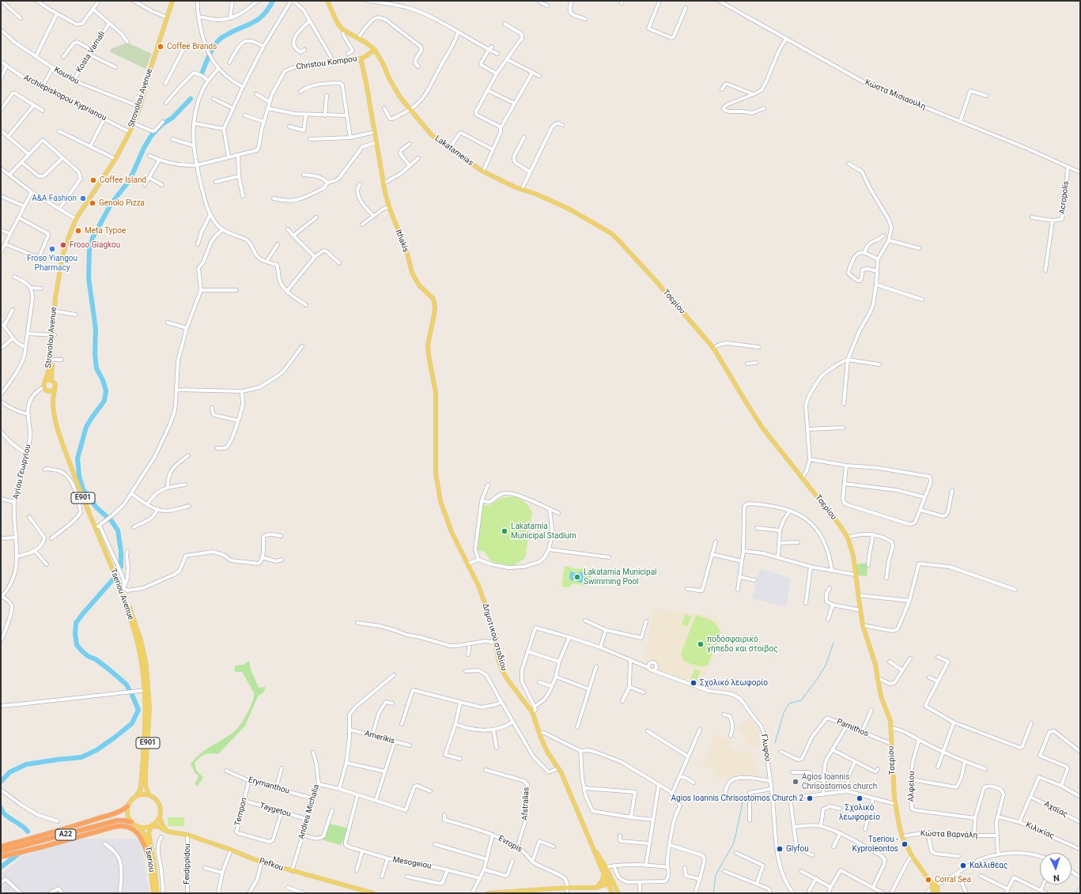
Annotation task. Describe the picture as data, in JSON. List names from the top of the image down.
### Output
{
  "streets": {
    "highway": ["A22"],
    "main road": [
      "Christou Kompou",
      "Strovolou Avenue",
      "Lakatameias",
      "Ithakis",
      "Τσερίου",
      "E901",
      "Tseriou Avenue",
      "Δημοτικού σταδίου",
      "Tseriou",
      "Pefkou"
    ],
    "street": [
      "Kosta Varnali",
      "Kouriou",
      "Κώστα Μισιαούλη",
      "Archiepiskopou Kyprianou",
      "Acropolis",
      "Αγίου Γεωργίου",
      "Parnithos",
      "Amerikis",
      "Γλυφού",
      "Erymanthou",
      "Αλφείου",
      "Afstralias",
      "Αχαϊας",
      "Taygetou",
      "Tempon",
      "Andrea Michalia",
      "Κιλικίας",
      "Κώστα Βαρνάλη",
      "Evropis",
      "Mesogeiou",
      "Feidippidou"
    ]
  },
  "crossings": [
    ["Kosta Varnali", "Kouriou"],
    ["Christou Kompou", "Lakatameias"],
    ["Christou Kompou", "Ithakis"],
    ["Kouriou", "Strovolou Avenue"],
    ["Κώστα Μισιαούλη", "Acropolis"],
    ["Archiepiskopou Kyprianou", "Strovolou Avenue"],
    ["Strovolou Avenue", "Αγίου Γεωργίου"],
    ["Strovolou Avenue", "E901"],
    ["Strovolou Avenue", "Tseriou Avenue"],
    ["Lakatameias", "Τσερίου"],
    ["Ithakis", "Δημοτικού σταδίου"],
    ["Τσερίου", "Parnithos"],
    ["Τσερίου", "Κώστα Βαρνάλη"],
    ["Αγίου Γεωργίου", "E901"],
    ["Αγίου Γεωργίου", "Tseriou Avenue"],
    ["E901", "Tseriou Avenue"],
    ["Tseriou Avenue", "A22"],
    ["Tseriou Avenue", "Tseriou"],
    ["Tseriou Avenue", "Pefkou"],
    ["Erymanthou", "Tempon"],
    ["Erymanthou", "Andrea Michalia"],
    ["Afstralias", "Evropis"],
    ["Taygetou", "Tempon"],
    ["Taygetou", "Andrea Michalia"],
    ["Andrea Michalia", "Pefkou"],
    ["A22", "Tseriou"],
    ["A22", "Pefkou"],
    ["Tseriou", "Pefkou"],
    ["Feidippidou", "Pefkou"]
  ],
  "places": [
    "Coffee Brands",
    "Coffee Island",
    "A&A Fashion",
    "Genolo Pizza",
    "Meta Typoe",
    "Froso Giagkou",
    "Froso Yiangou Pharmacy",
    "Lakatamia Municipal Stadium",
    "Lakatamia Municipal Swimming Pool",
    "ποδόσφαιρικό γήπεδο και στοίβος",
    "Σχολικό λεωφορίο",
    "Agios Ioannis Chrisostomos church",
    "Agios Ioannis Chrisostomos Church 2",
    "Σχολικό λεωφορείο",
    "Tseriou - Kyproleontos",
    "Glyfou",
    "Καλλιθέας",
    "Corral Sea"
  ],
  "north": "bottom"
}
